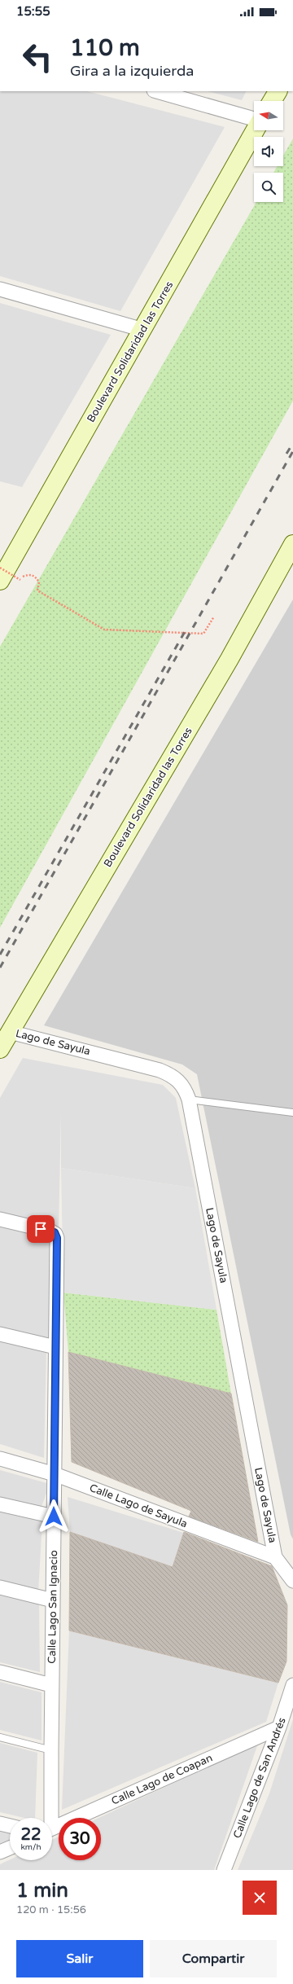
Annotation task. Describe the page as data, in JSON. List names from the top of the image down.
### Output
{
  "streets": {
    "main road": ["Boulevard Solidaridad las Torres"],
    "street": [
      "Lago de Sayula",
      "Calle Lago de Sayula",
      "Calle Lago San Ignacio",
      "Calle Lago de San Andrés",
      "Calle Lago de Coapan"
    ]
  },
  "crossings": [
    ["Boulevard Solidaridad las Torres", "Lago de Sayula"],
    ["Lago de Sayula", "Calle Lago de Sayula"],
    ["Calle Lago de Sayula", "Calle Lago San Ignacio"],
    ["Calle Lago de San Andrés", "Calle Lago de Coapan"]
  ],
  "north": "left",
  "page": {
    "status": "15:55",
    "turn": ["110 m", "Gira a la izquierda"],
    "speed": "22 km/h",
    "limit": "30",
    "heading": ["1 min", "120 m · 15:56"],
    "buttons": ["Salir", "Compartir"]
  }
}
